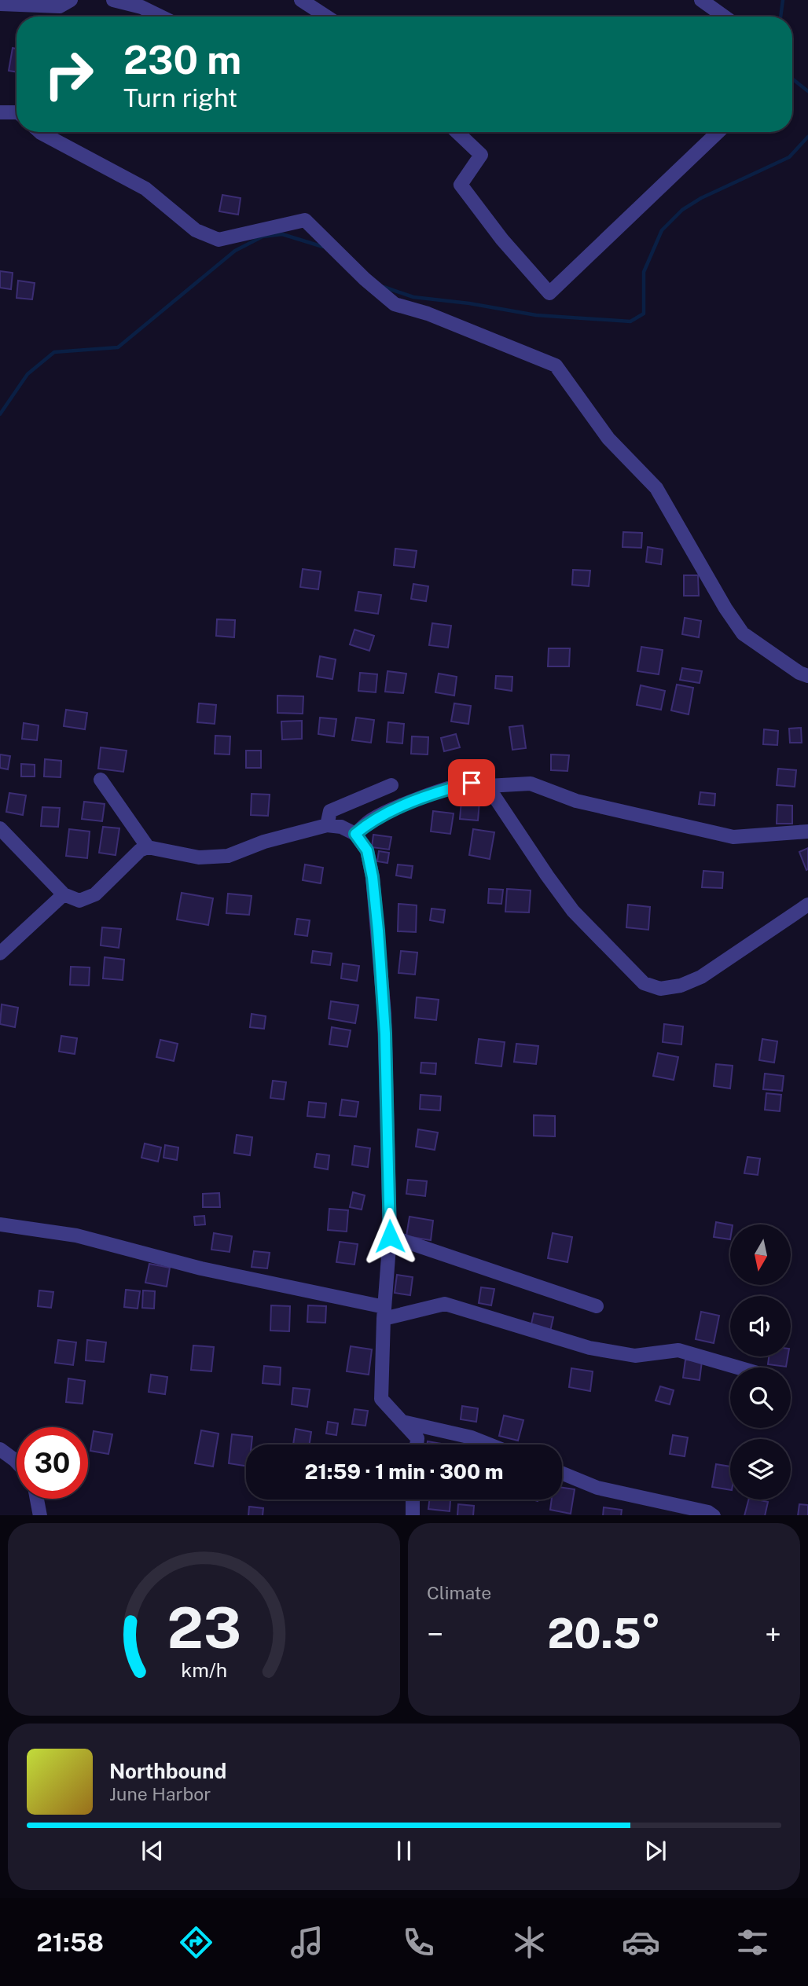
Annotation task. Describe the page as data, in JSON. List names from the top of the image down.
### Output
{
  "north": "bottom",
  "page": {
    "turn": ["230 m", "Turn right"],
    "limit": "30",
    "trip": "21:59 · 1 min · 300 m",
    "tile": "Climate",
    "heat": ["−", "20.5°", "+"],
    "song": ["Northbound", "June Harbor"],
    "tabs": "21:58",
    "gauge": ["23", "km/h"]
  }
}
